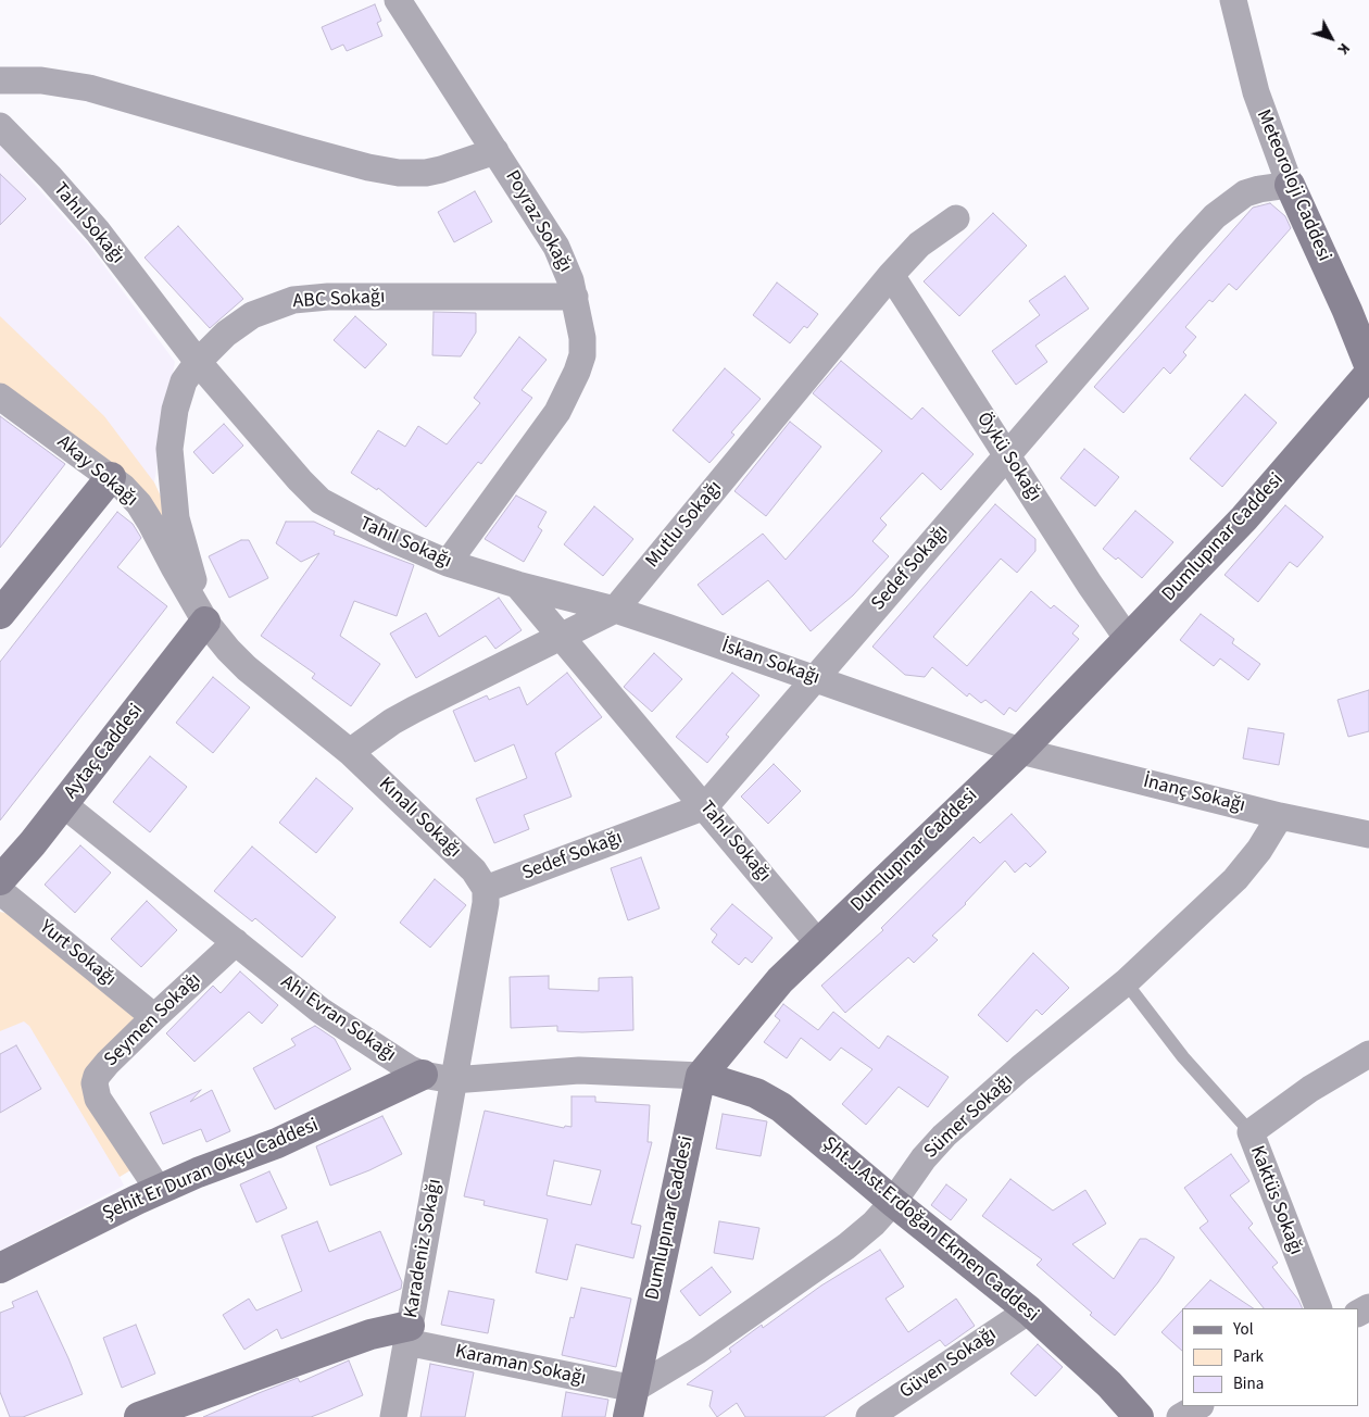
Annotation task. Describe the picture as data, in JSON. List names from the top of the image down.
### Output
{
  "streets": {
    "street": [
      "Meteoroloji Caddesi",
      "Poyraz Sokağı",
      "Tahıl Sokağı",
      "ABC Sokağı",
      "Öykü Sokağı",
      "Akay Sokağı",
      "Mutlu Sokağı",
      "Dumlupınar Caddesi",
      "Sedef Sokağı",
      "İskan Sokağı",
      "Aytaç Caddesi",
      "İnanç Sokağı",
      "Kınalı Sokağı",
      "Yurt Sokağı",
      "Ahi Evran Sokağı",
      "Seymen Sokağı",
      "Sümer Sokağı",
      "Şehit Er Duran Okçu Caddesi",
      "Kaktüs Sokağı",
      "Şht.J.Ast.Erdoğan Ekmen Caddesi",
      "Karadeniz Sokağı",
      "Güven Sokağı",
      "Karaman Sokağı"
    ]
  },
  "crossings": [
    ["Meteoroloji Caddesi", "Sedef Sokağı"],
    ["Poyraz Sokağı", "Tahıl Sokağı"],
    ["Poyraz Sokağı", "ABC Sokağı"],
    ["Tahıl Sokağı", "ABC Sokağı"],
    ["Tahıl Sokağı", "Mutlu Sokağı"],
    ["Tahıl Sokağı", "Dumlupınar Caddesi"],
    ["Tahıl Sokağı", "Sedef Sokağı"],
    ["Tahıl Sokağı", "İskan Sokağı"],
    ["ABC Sokağı", "Akay Sokağı"],
    ["ABC Sokağı", "Aytaç Caddesi"],
    ["ABC Sokağı", "Kınalı Sokağı"],
    ["Öykü Sokağı", "Mutlu Sokağı"],
    ["Öykü Sokağı", "Dumlupınar Caddesi"],
    ["Öykü Sokağı", "Sedef Sokağı"],
    ["Akay Sokağı", "Aytaç Caddesi"],
    ["Akay Sokağı", "Kınalı Sokağı"],
    ["Mutlu Sokağı", "İskan Sokağı"],
    ["Mutlu Sokağı", "Kınalı Sokağı"],
    ["Dumlupınar Caddesi", "İskan Sokağı"],
    ["Dumlupınar Caddesi", "İnanç Sokağı"],
    ["Dumlupınar Caddesi", "Ahi Evran Sokağı"],
    ["Dumlupınar Caddesi", "Sümer Sokağı"],
    ["Dumlupınar Caddesi", "Şht.J.Ast.Erdoğan Ekmen Caddesi"],
    ["Dumlupınar Caddesi", "Karaman Sokağı"],
    ["Sedef Sokağı", "İskan Sokağı"],
    ["Sedef Sokağı", "Kınalı Sokağı"],
    ["İskan Sokağı", "İnanç Sokağı"],
    ["Aytaç Caddesi", "Kınalı Sokağı"],
    ["Aytaç Caddesi", "Ahi Evran Sokağı"],
    ["İnanç Sokağı", "Sümer Sokağı"],
    ["Yurt Sokağı", "Seymen Sokağı"],
    ["Ahi Evran Sokağı", "Seymen Sokağı"],
    ["Ahi Evran Sokağı", "Şehit Er Duran Okçu Caddesi"],
    ["Ahi Evran Sokağı", "Şht.J.Ast.Erdoğan Ekmen Caddesi"],
    ["Ahi Evran Sokağı", "Karadeniz Sokağı"],
    ["Seymen Sokağı", "Şehit Er Duran Okçu Caddesi"],
    ["Sümer Sokağı", "Şht.J.Ast.Erdoğan Ekmen Caddesi"],
    ["Sümer Sokağı", "Karaman Sokağı"],
    ["Şht.J.Ast.Erdoğan Ekmen Caddesi", "Güven Sokağı"],
    ["Karadeniz Sokağı", "Karaman Sokağı"]
  ],
  "legend": ["Yol", "Park", "Bina"],
  "north": "bottom right"
}
